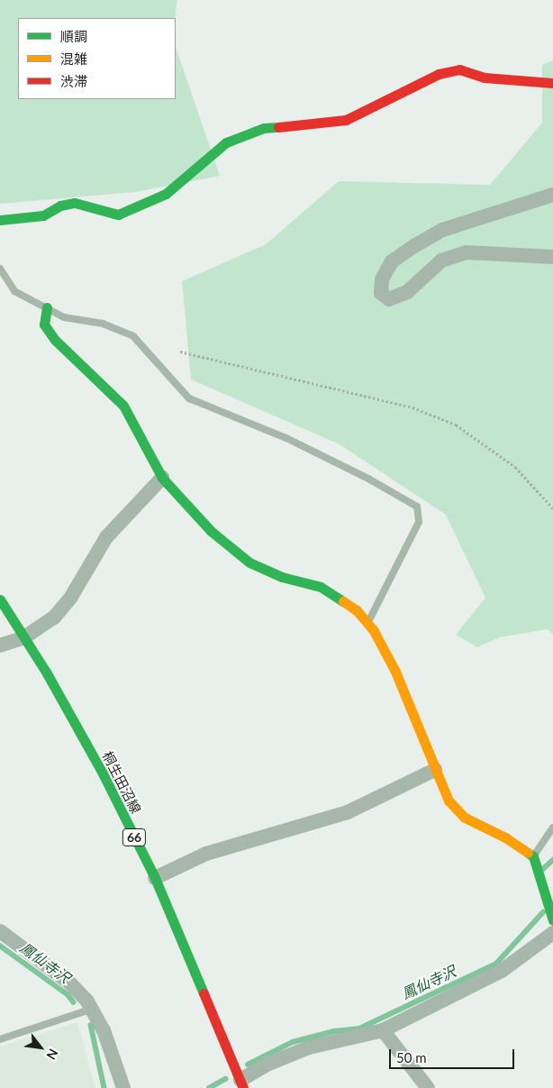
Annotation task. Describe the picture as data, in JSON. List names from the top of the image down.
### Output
{
  "streets": {
    "street": ["桐生田沼線", "66"]
  },
  "water": ["鳳仙寺沢"],
  "legend": ["順調", "混雑", "渋滞"],
  "scale_bar": "50 m",
  "north": "bottom right"
}
